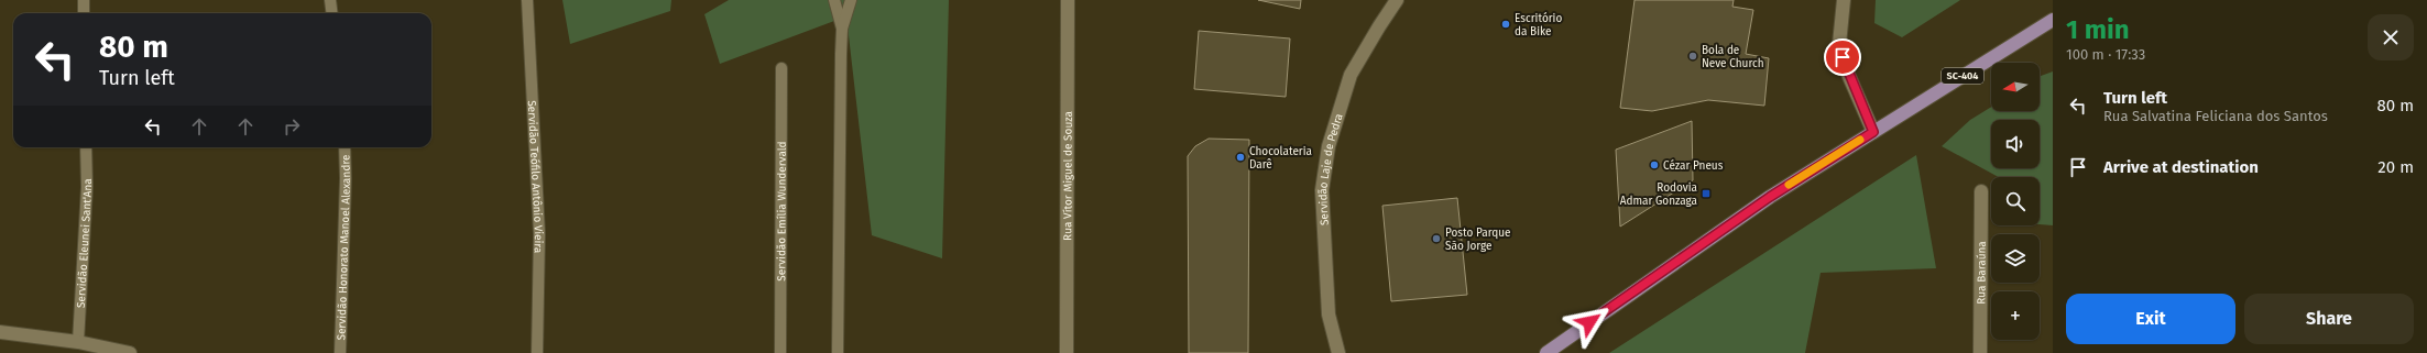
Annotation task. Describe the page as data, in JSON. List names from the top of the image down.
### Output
{
  "streets": {
    "main road": ["SC-404"],
    "street": ["Servidão Laje de Pedra", "Rua Vítor Miguel de Souza", "Rua Baraúna"],
    "lane": [
      "Servidão Teófilo Antônio Vieira",
      "Servidão Emília Wundervald",
      "Servidão Eleunei Sant'Ana",
      "Servidão Honorato Manoel Alexandre"
    ]
  },
  "places": {
    "other": [
      "Escritório da Bike",
      "Bola de Neve Church",
      "Chocolateria Darê",
      "Cézar Pneus",
      "Posto Parque São Jorge"
    ],
    "transit": ["Rodovia Admar Gonzaga"]
  },
  "north": "left",
  "page": {
    "heading": ["1 min", "100 m · 17:33"],
    "turn": ["80 m", "Turn left"],
    "map_buttons": "+",
    "list": [
      {
        "name": "Turn left",
        "note": "Rua Salvatina Feliciana dos Santos",
        "value": "80 m"
      },
      {
        "name": "Arrive at destination",
        "value": "20 m"
      }
    ],
    "buttons": ["Exit", "Share"]
  }
}
